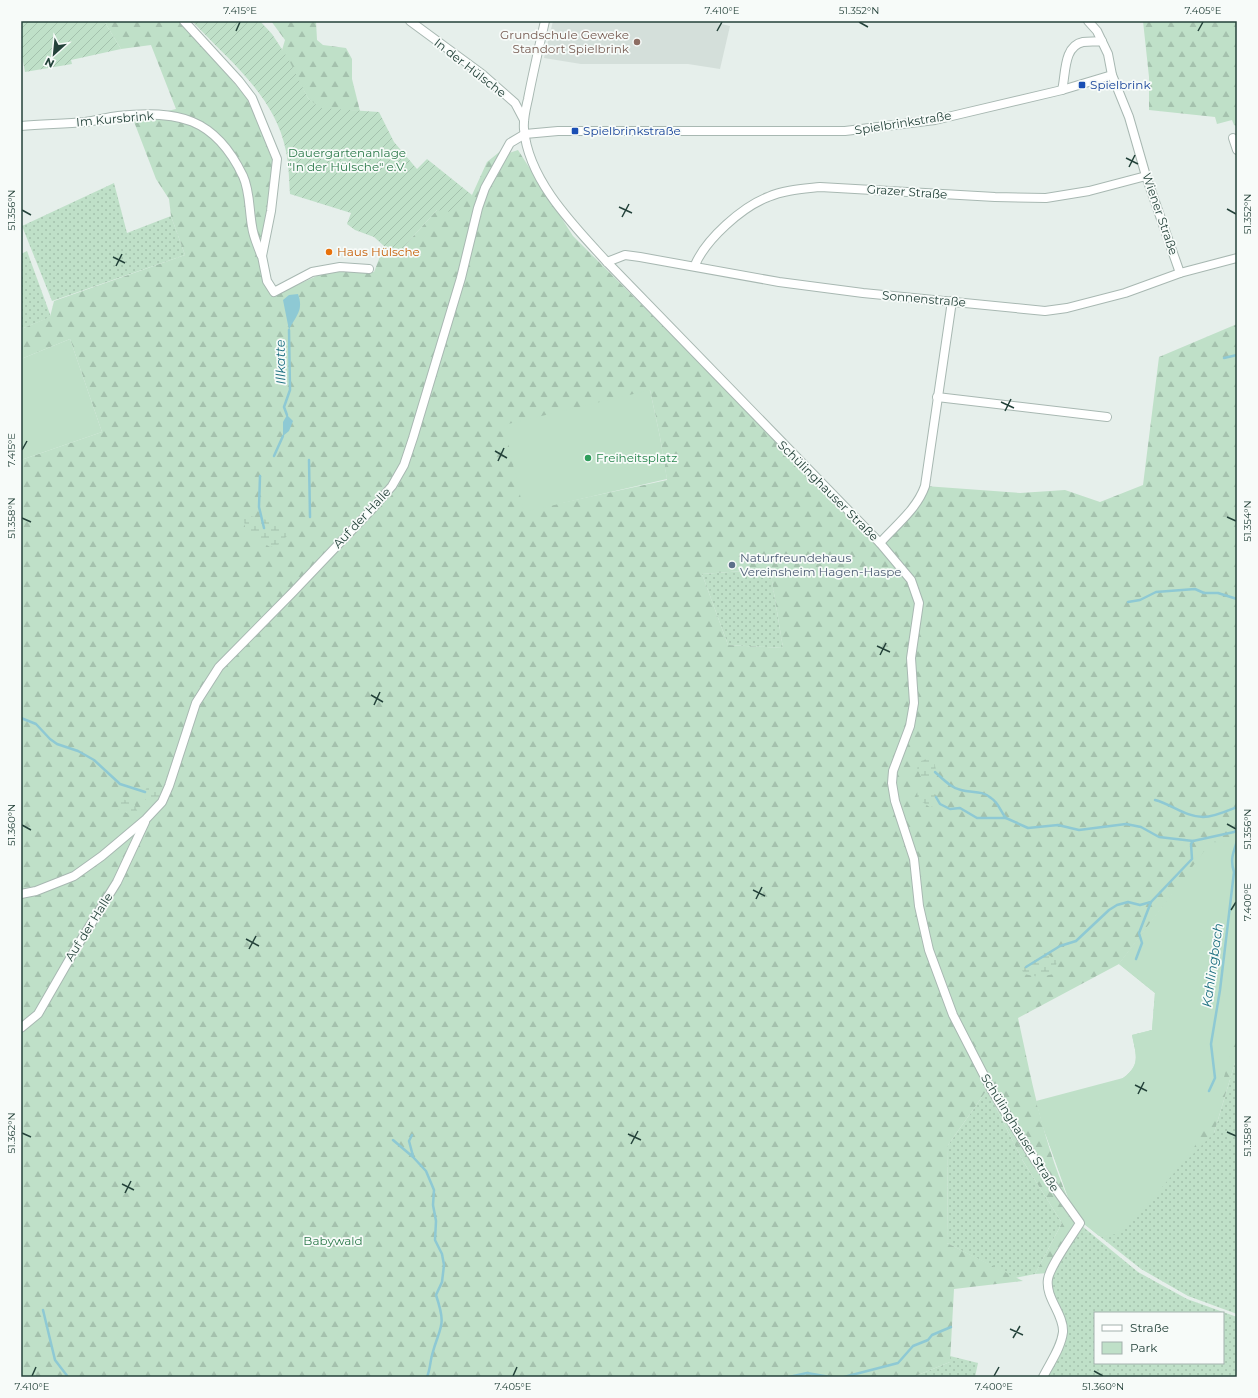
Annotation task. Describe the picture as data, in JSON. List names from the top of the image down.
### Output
{
  "streets": {
    "street": [
      "In der Hülsche",
      "Im Kursbrink",
      "Spielbrinkstraße",
      "Grazer Straße",
      "Wiener Straße",
      "Sonnenstraße",
      "Schülinghauser Straße",
      "Auf der Halle"
    ]
  },
  "crossings": [
    ["In der Hülsche", "Schülinghauser Straße"],
    ["Spielbrinkstraße", "Wiener Straße"],
    ["Spielbrinkstraße", "Schülinghauser Straße"],
    ["Spielbrinkstraße", "Auf der Halle"],
    ["Grazer Straße", "Wiener Straße"],
    ["Grazer Straße", "Sonnenstraße"],
    ["Wiener Straße", "Sonnenstraße"],
    ["Sonnenstraße", "Schülinghauser Straße"],
    ["Schülinghauser Straße", "Auf der Halle"]
  ],
  "water": ["Illkatte", "Kahlingbach"],
  "parks": ["Dauergartenanlage \"In der Hülsche\" e.V.", "Babywald"],
  "places": {
    "other": [
      "Grundschule Geweke Standort Spielbrink",
      "Haus Hülsche",
      "Freiheitsplatz",
      "Naturfreundehaus Vereinsheim Hagen-Haspe"
    ],
    "transit": ["Spielbrink", "Spielbrinkstraße"]
  },
  "legend": ["Straße", "Park"],
  "north": "bottom left",
  "coordinates": [
    "7.415°E",
    "7.410°E",
    "51.352°N",
    "7.405°E",
    "51.356°N",
    "51.358°N",
    "51.354°N",
    "51.360°N",
    "7.400°E",
    "51.362°N"
  ]
}
